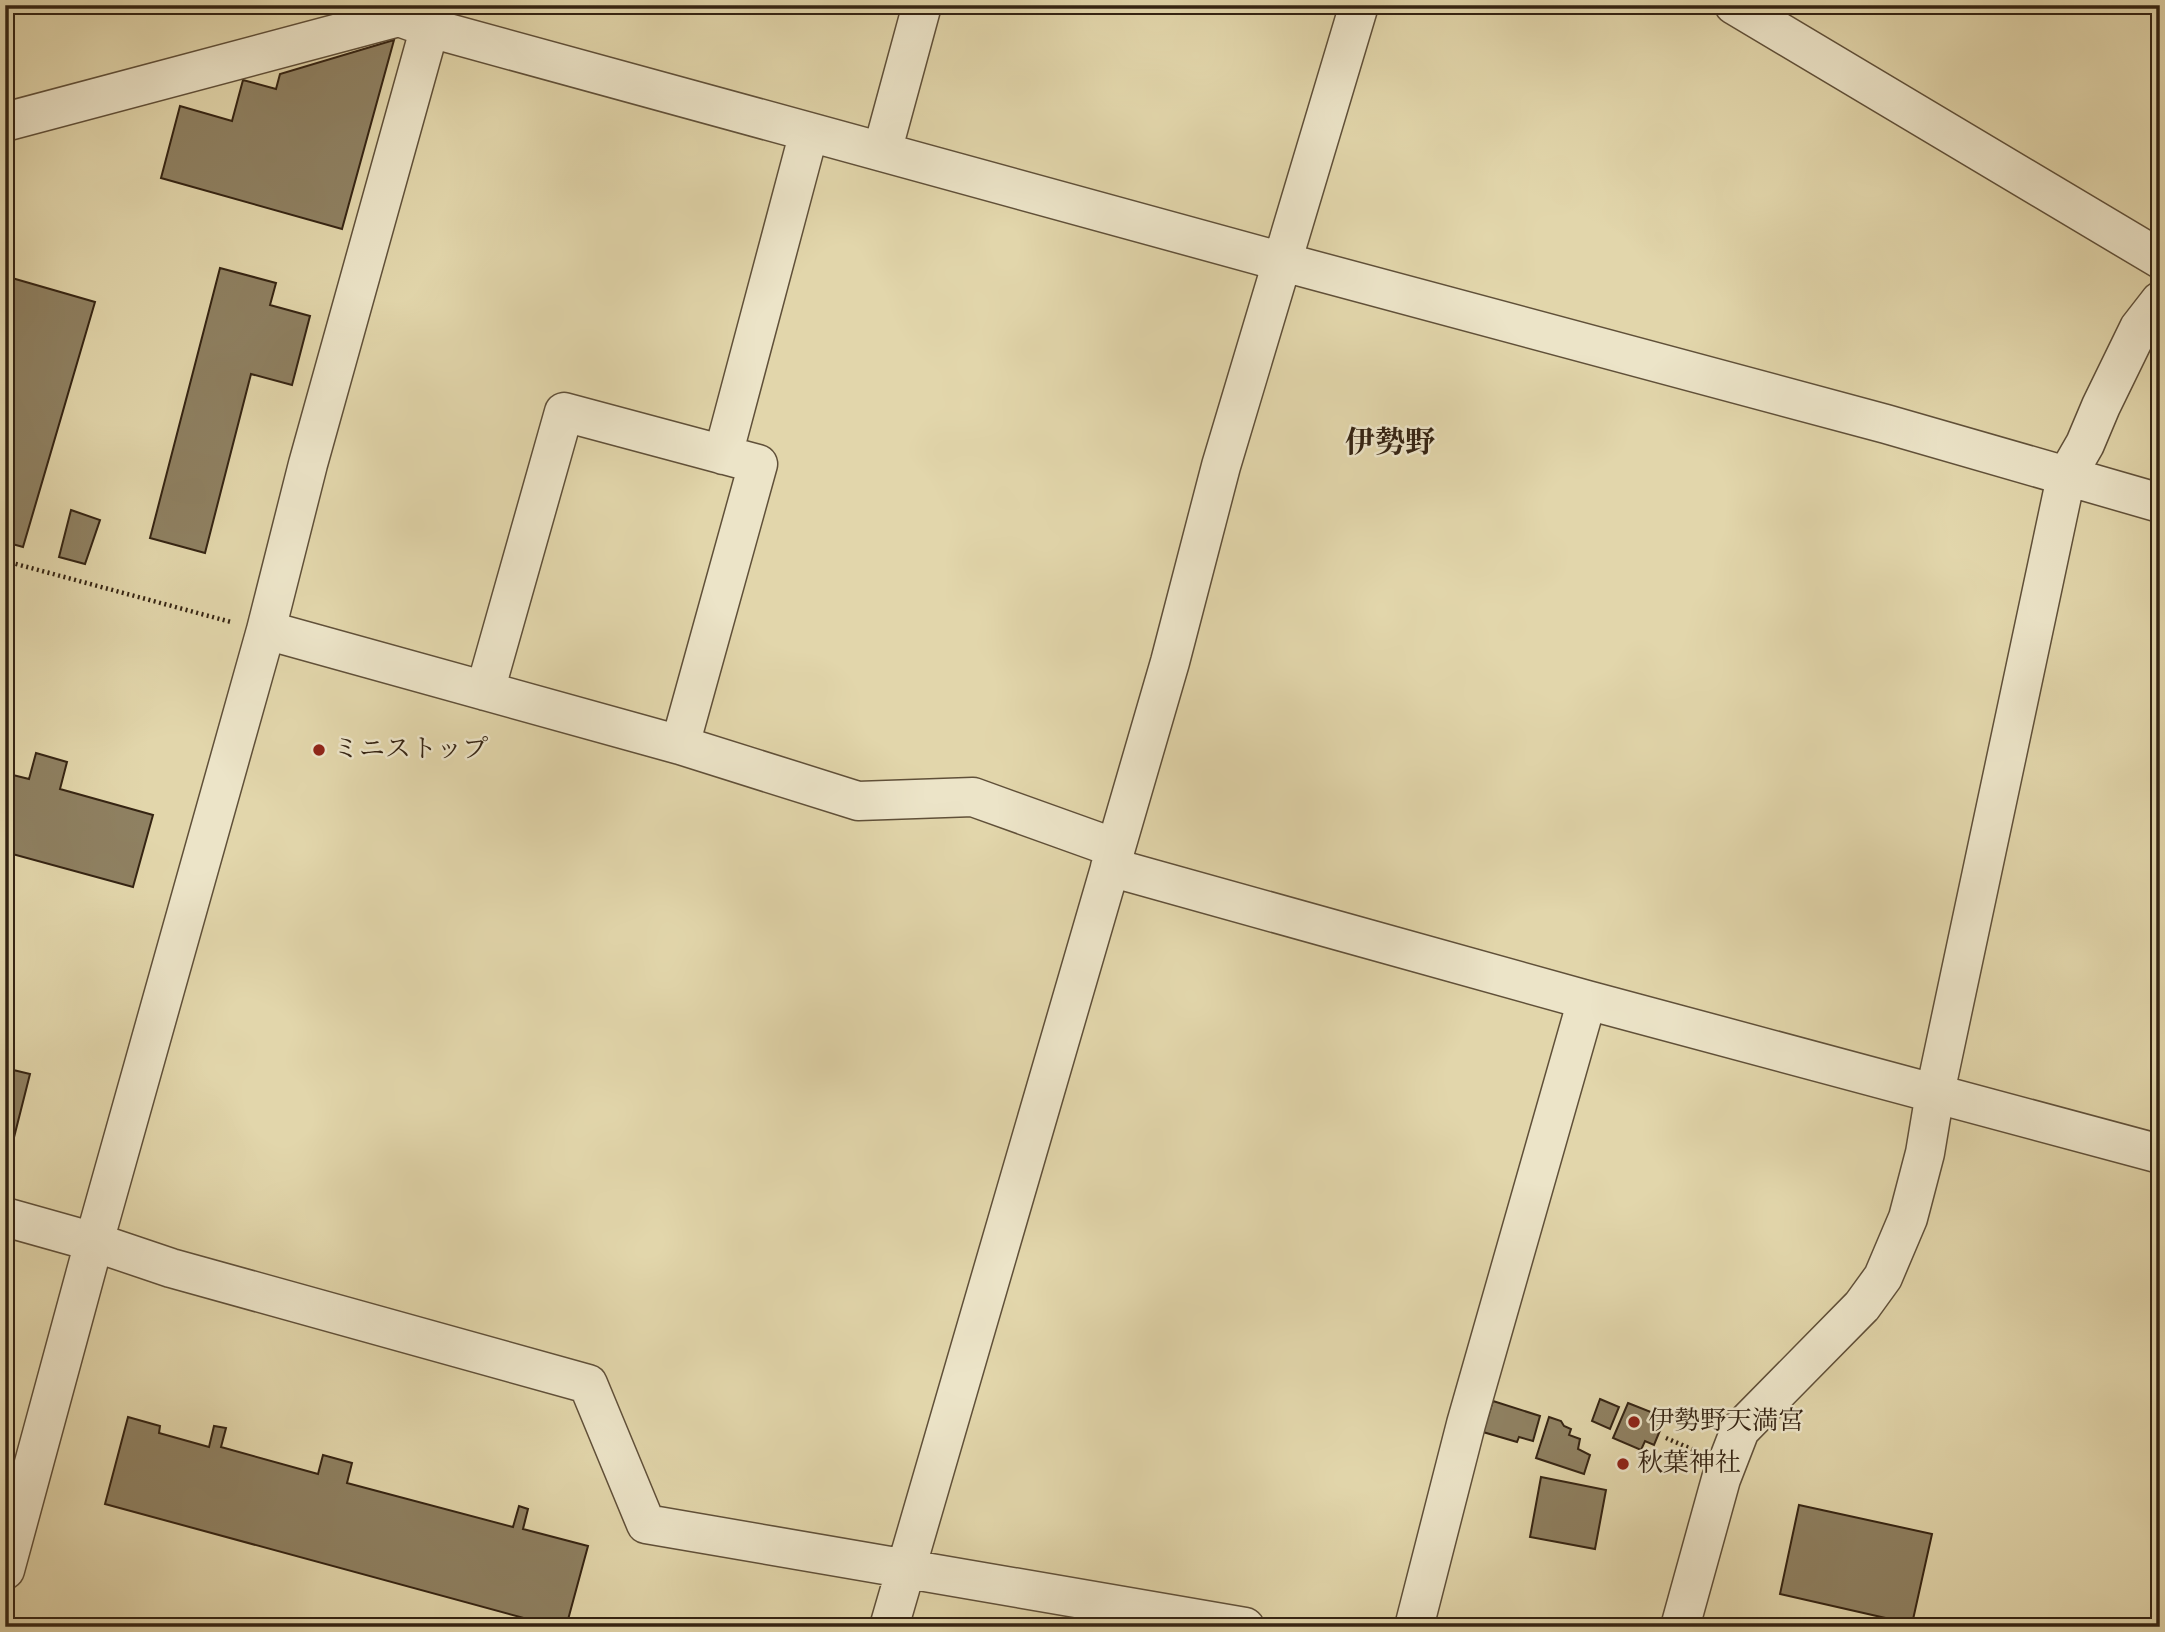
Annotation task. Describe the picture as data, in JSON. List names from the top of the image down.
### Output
{
  "districts": ["伊勢野"],
  "places": ["ミニストップ", "伊勢野天満宮", "秋葉神社"]
}
